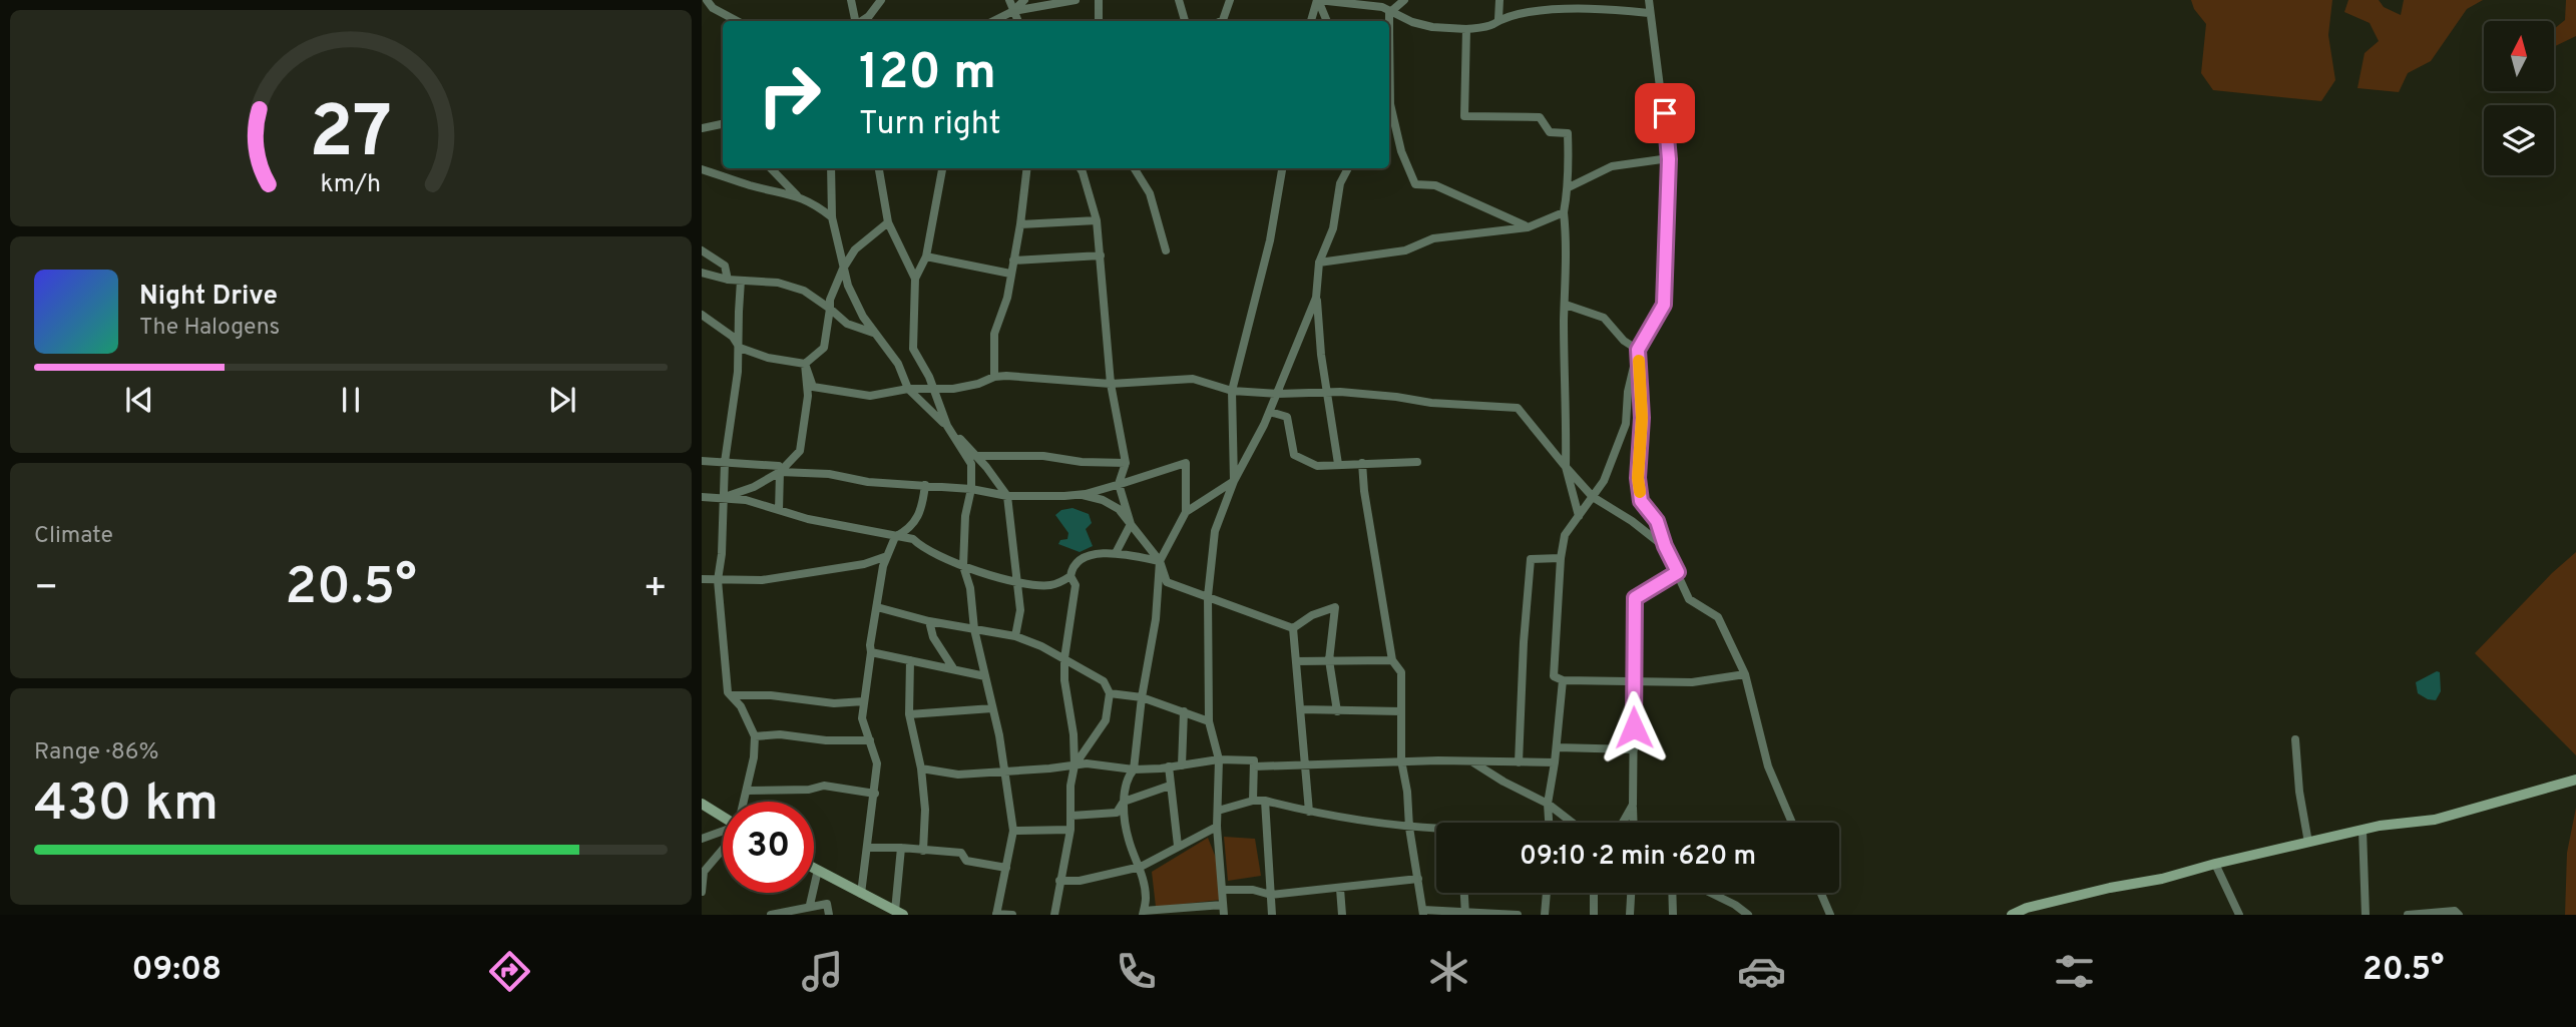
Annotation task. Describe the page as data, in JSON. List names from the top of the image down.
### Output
{
  "north": "top",
  "page": {
    "turn": ["120 m", "Turn right"],
    "song": ["Night Drive", "The Halogens"],
    "tile": [
      "Climate",
      ["Range · 86%", "430 km"]
    ],
    "heat": ["−", "20.5°", "+"],
    "limit": "30",
    "trip": "09:10 · 2 min · 620 m",
    "tabs": ["09:08", "20.5°"],
    "gauge": ["27", "km/h"]
  }
}
